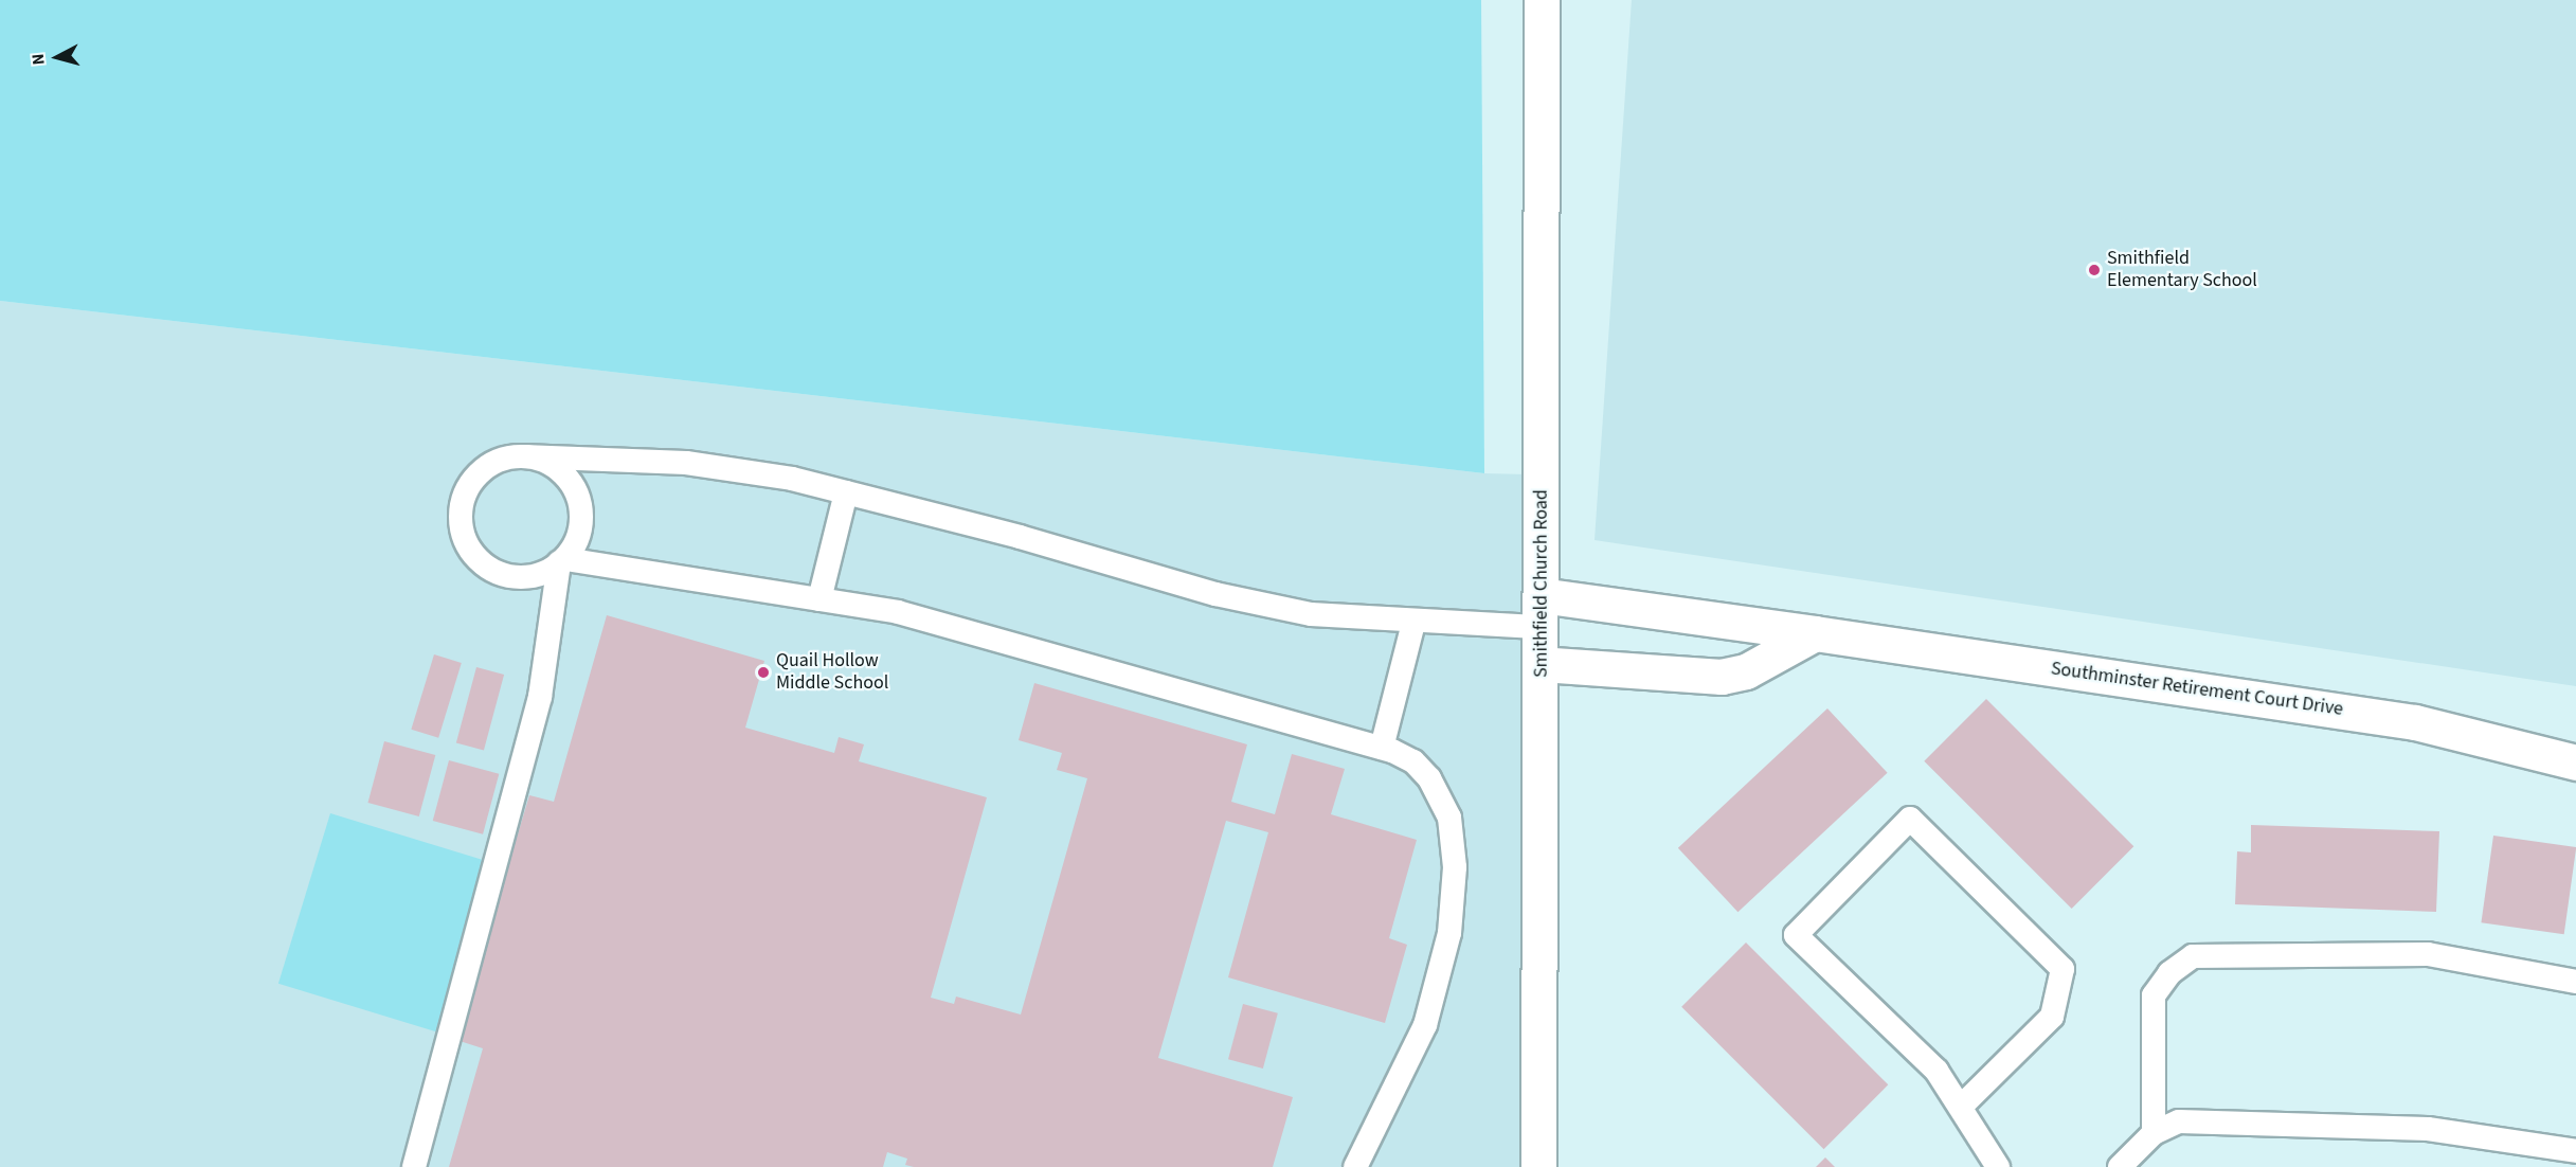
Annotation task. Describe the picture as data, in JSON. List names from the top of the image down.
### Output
{
  "streets": {
    "street": ["Smithfield Church Road", "Southminster Retirement Court Drive"]
  },
  "crossings": [
    ["Smithfield Church Road", "Southminster Retirement Court Drive"]
  ],
  "places": ["Smithfield Elementary School", "Quail Hollow Middle School"],
  "north": "left"
}
